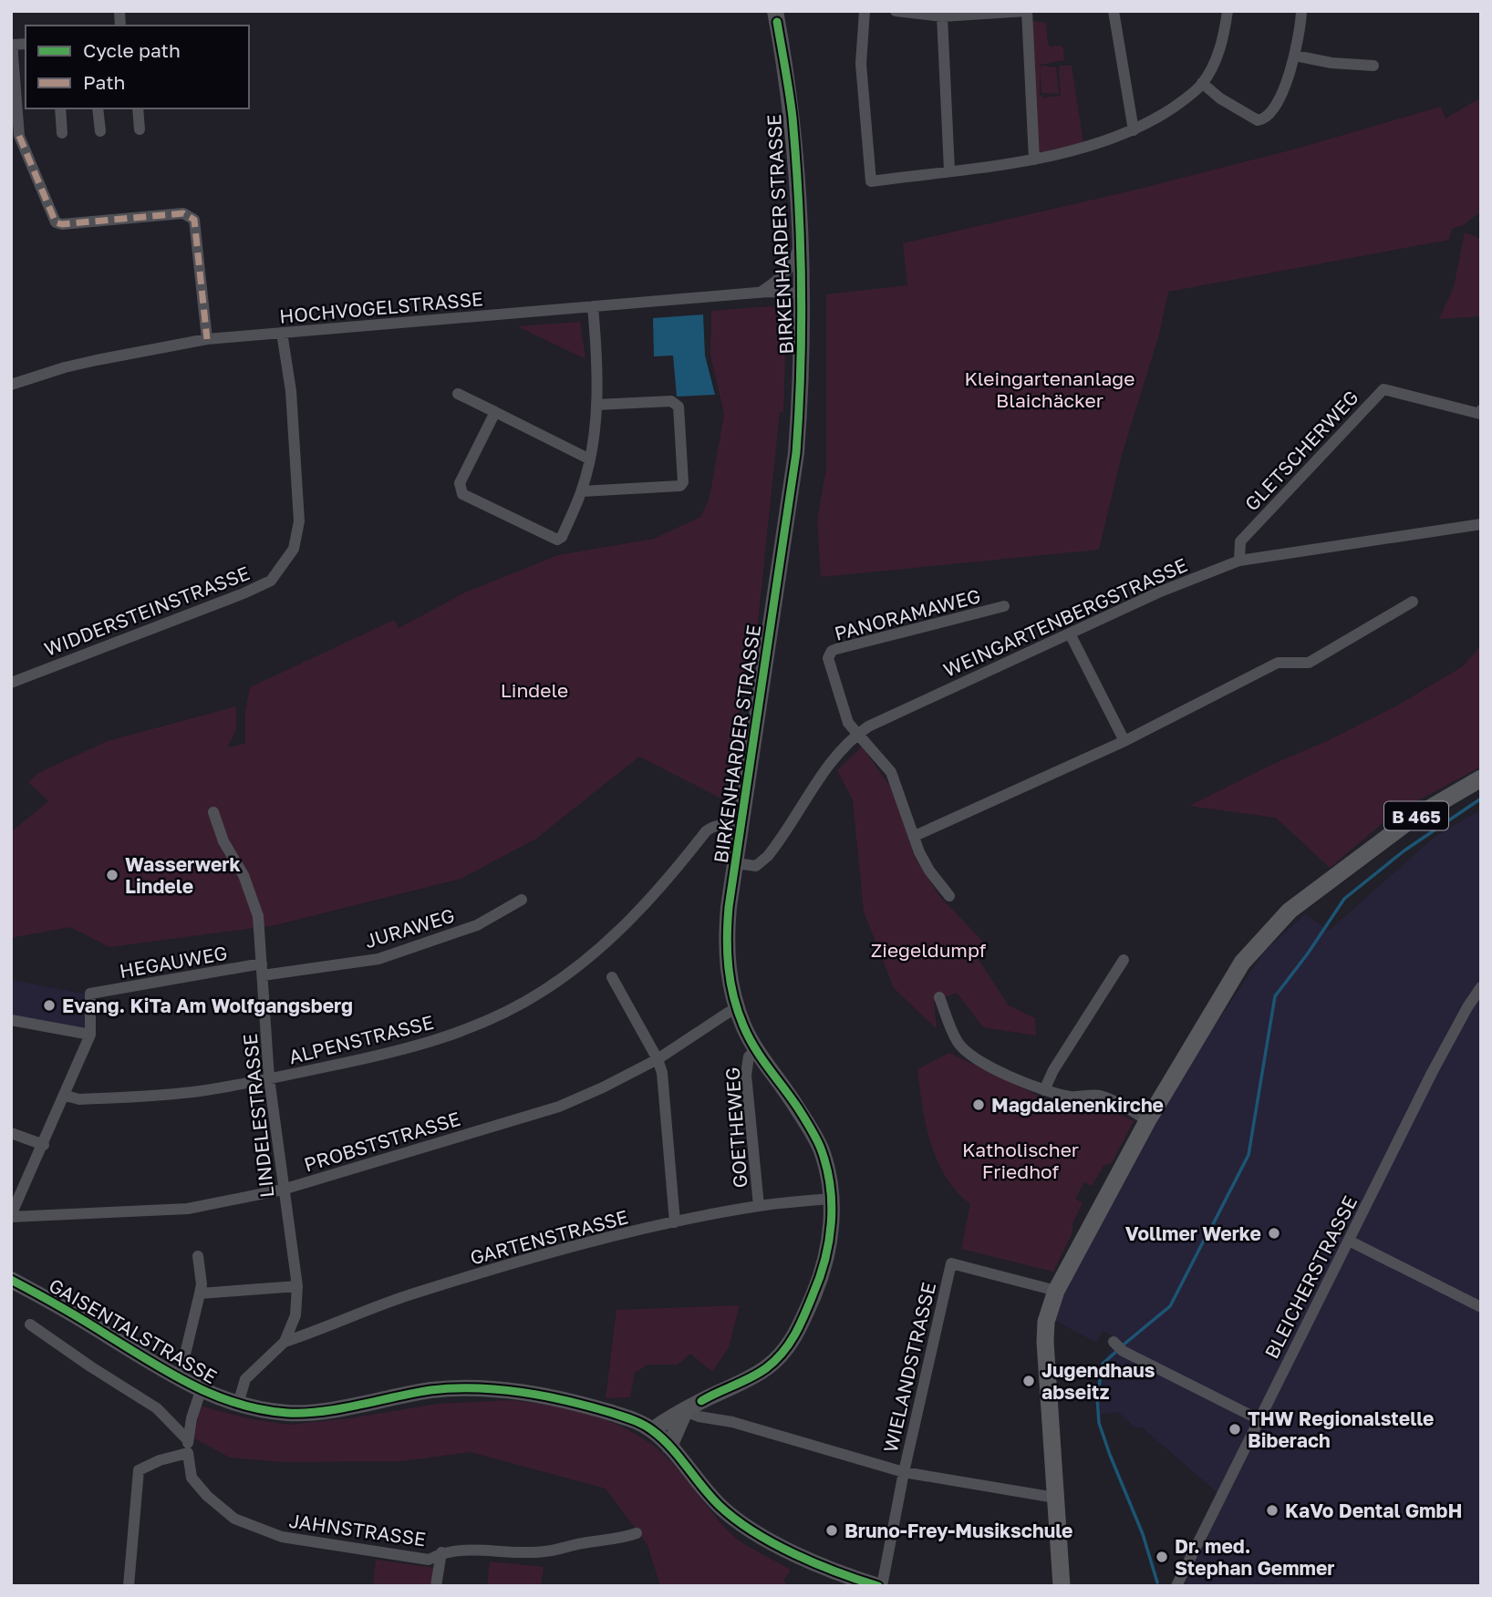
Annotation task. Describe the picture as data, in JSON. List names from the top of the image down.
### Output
{
  "streets": {
    "main road": ["BIRKENHARDER STRASSE", "B 465", "GAISENTALSTRASSE"],
    "street": [
      "HOCHVOGELSTRASSE",
      "GLETSCHERWEG",
      "WIDDERSTEINSTRASSE",
      "PANORAMAWEG",
      "WEINGARTENBERGSTRASSE",
      "JURAWEG",
      "HEGAUWEG",
      "ALPENSTRASSE",
      "LINDELESTRASSE",
      "GOETHEWEG",
      "PROBSTSTRASSE",
      "GARTENSTRASSE",
      "BLEICHERSTRASSE",
      "WIELANDSTRASSE",
      "JAHNSTRASSE"
    ]
  },
  "crossings": [
    ["BIRKENHARDER STRASSE", "HOCHVOGELSTRASSE"],
    ["BIRKENHARDER STRASSE", "WEINGARTENBERGSTRASSE"],
    ["BIRKENHARDER STRASSE", "ALPENSTRASSE"],
    ["BIRKENHARDER STRASSE", "GOETHEWEG"],
    ["BIRKENHARDER STRASSE", "PROBSTSTRASSE"],
    ["BIRKENHARDER STRASSE", "GARTENSTRASSE"],
    ["BIRKENHARDER STRASSE", "GAISENTALSTRASSE"],
    ["HOCHVOGELSTRASSE", "WIDDERSTEINSTRASSE"],
    ["GLETSCHERWEG", "WEINGARTENBERGSTRASSE"],
    ["PANORAMAWEG", "WEINGARTENBERGSTRASSE"],
    ["B 465", "WIELANDSTRASSE"],
    ["JURAWEG", "HEGAUWEG"],
    ["JURAWEG", "LINDELESTRASSE"],
    ["HEGAUWEG", "LINDELESTRASSE"],
    ["ALPENSTRASSE", "LINDELESTRASSE"],
    ["LINDELESTRASSE", "PROBSTSTRASSE"],
    ["LINDELESTRASSE", "GARTENSTRASSE"],
    ["LINDELESTRASSE", "GAISENTALSTRASSE"],
    ["GOETHEWEG", "GARTENSTRASSE"],
    ["GAISENTALSTRASSE", "WIELANDSTRASSE"],
    ["GAISENTALSTRASSE", "JAHNSTRASSE"]
  ],
  "parks": [
    "Kleingartenanlage Blaichäcker",
    "Lindele",
    "Ziegeldumpf",
    "Katholischer Friedhof"
  ],
  "places": [
    "Wasserwerk Lindele",
    "Evang. KiTa Am Wolfgangsberg",
    "Magdalenenkirche",
    "Vollmer Werke",
    "Jugendhaus abseitz",
    "THW Regionalstelle Biberach",
    "KaVo Dental GmbH",
    "Bruno-Frey-Musikschule",
    "Dr. med. Stephan Gemmer"
  ],
  "legend": ["Cycle path", "Path"]
}
